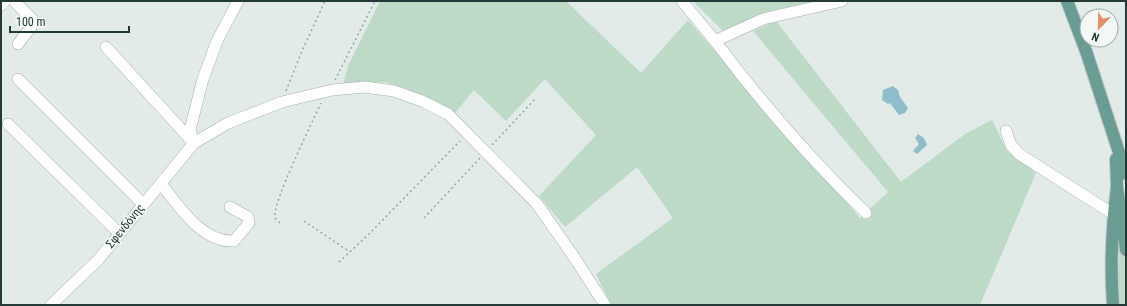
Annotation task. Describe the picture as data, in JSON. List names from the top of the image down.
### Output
{
  "streets": {
    "street": ["Σφενδόνης"]
  },
  "scale_bar": "100 m",
  "north": "bottom"
}
